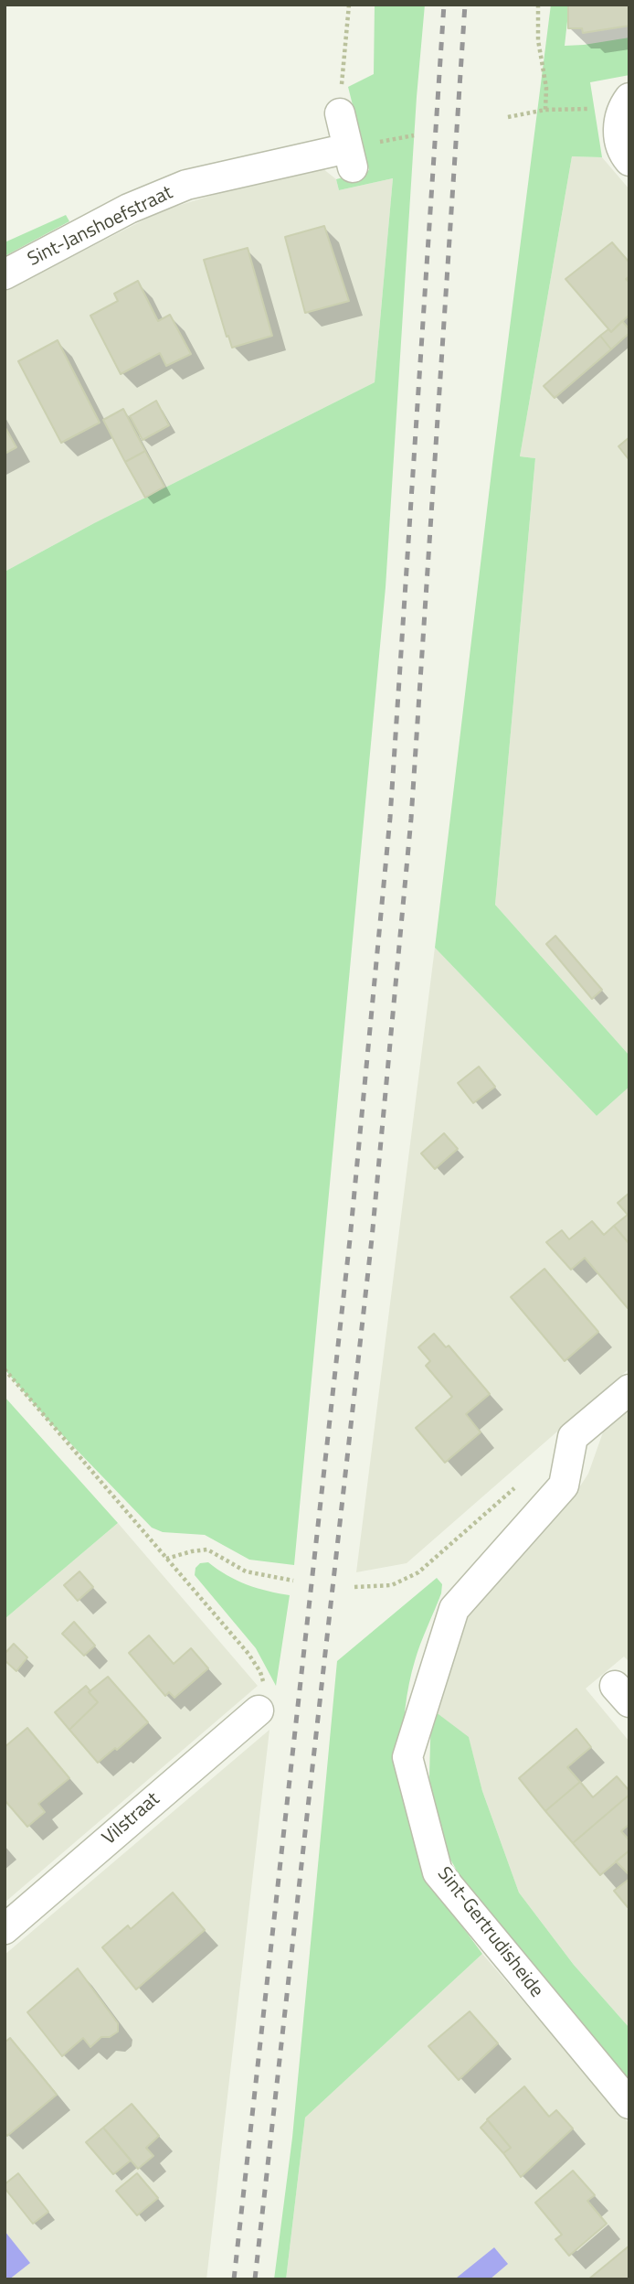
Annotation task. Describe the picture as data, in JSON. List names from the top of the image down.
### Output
{
  "streets": {
    "street": ["Sint-Janshoefstraat", "Vilstraat", "Sint-Gertrudisheide"]
  }
}
